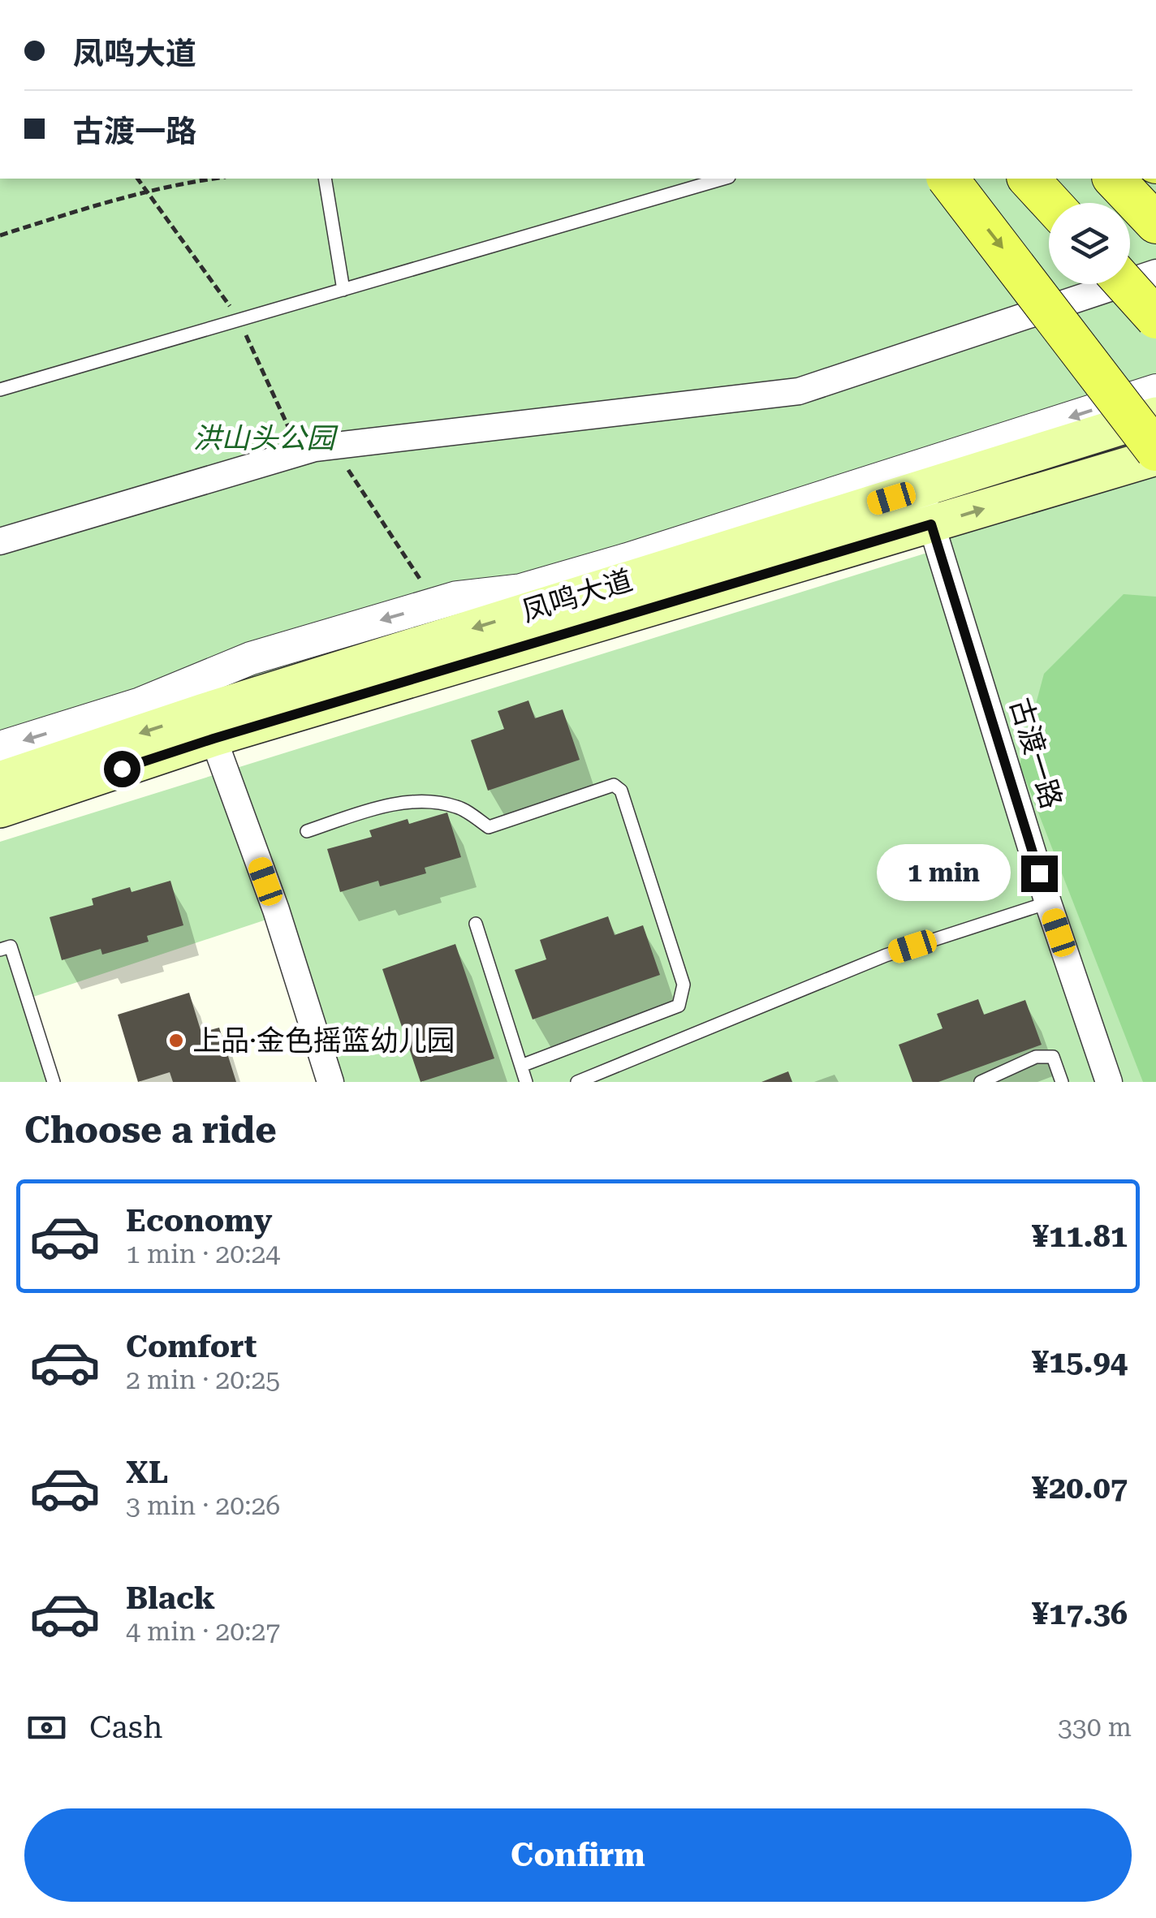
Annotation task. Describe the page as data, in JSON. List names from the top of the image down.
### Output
{
  "streets": {
    "main road": ["凤鸣大道"],
    "street": ["古渡一路"]
  },
  "crossings": [
    ["凤鸣大道", "古渡一路"]
  ],
  "parks": ["洪山头公园"],
  "places": ["上品·金色摇篮幼儿园"],
  "page": {
    "banner": ["凤鸣大道", "古渡一路"],
    "bubble": "1 min",
    "heading": "Choose a ride",
    "list": [
      {
        "name": "Economy",
        "note": "1 min · 20:24",
        "value": "¥11.81"
      },
      {
        "name": "Comfort",
        "note": "2 min · 20:25",
        "value": "¥15.94"
      },
      {
        "name": "XL",
        "note": "3 min · 20:26",
        "value": "¥20.07"
      },
      {
        "name": "Black",
        "note": "4 min · 20:27",
        "value": "¥17.36"
      }
    ],
    "pay": ["Cash", "330 m"],
    "buttons": "Confirm"
  }
}
